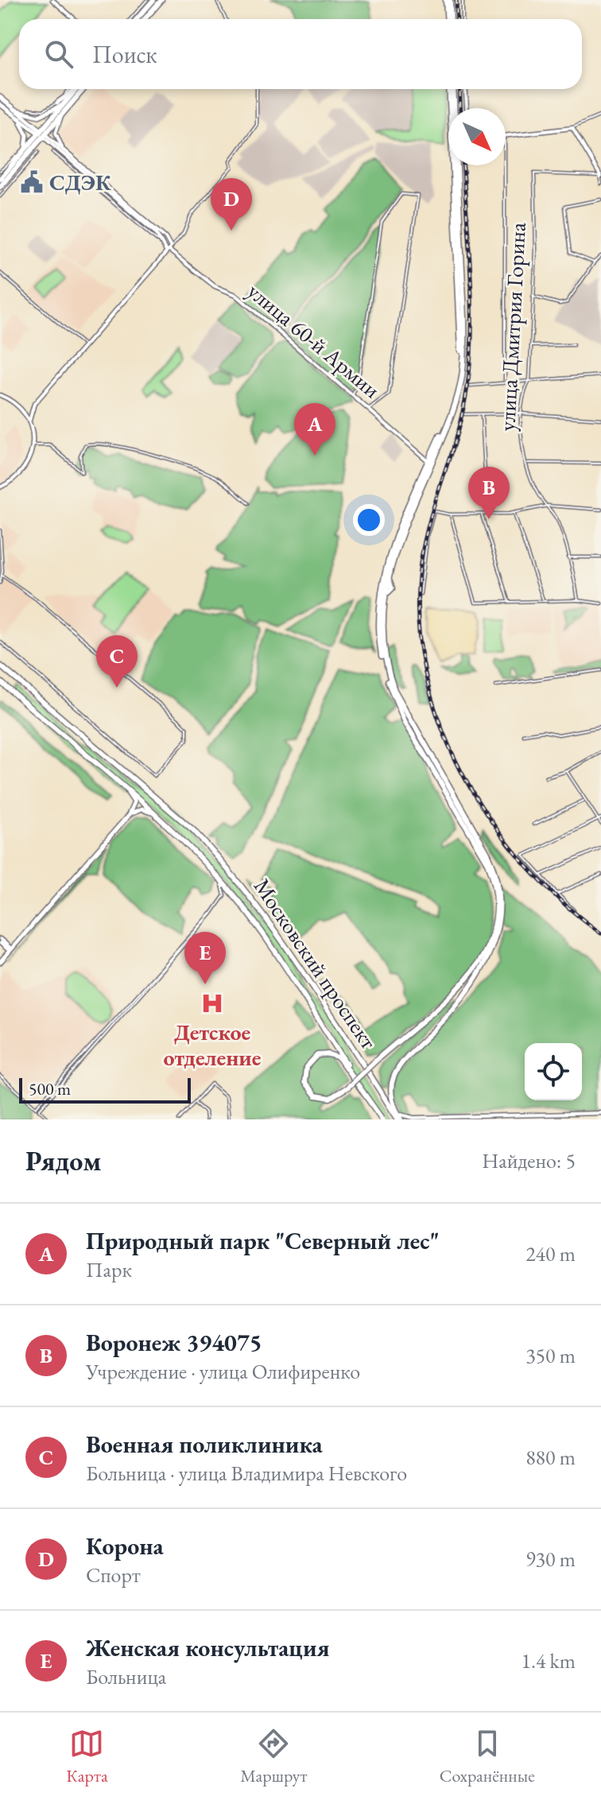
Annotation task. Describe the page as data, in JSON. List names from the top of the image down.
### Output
{
  "streets": {
    "main road": ["улица 60-й Армии", "Московский проспект"],
    "street": ["улица Дмитрия Горина"]
  },
  "places": {
    "public building": ["СДЭК"],
    "hospital": ["Детское отделение"]
  },
  "scale_bar": "500 m",
  "north": "bottom right",
  "page": {
    "search": "Поиск",
    "pins": [
      "D",
      "A",
      "B",
      "C",
      "E"
    ],
    "scale": "500 m",
    "heading": ["Рядом", "Найдено: 5"],
    "list": [
      {
        "mark": "A",
        "name": "Природный парк \"Северный лес\"",
        "note": "Парк",
        "value": "240 m"
      },
      {
        "mark": "B",
        "name": "Воронеж 394075",
        "note": "Учреждение · улица Олифиренко",
        "value": "350 m"
      },
      {
        "mark": "C",
        "name": "Военная поликлиника",
        "note": "Больница · улица Владимира Невского",
        "value": "880 m"
      },
      {
        "mark": "D",
        "name": "Корона",
        "note": "Спорт",
        "value": "930 m"
      },
      {
        "mark": "E",
        "name": "Женская консультация",
        "note": "Больница",
        "value": "1.4 km"
      }
    ],
    "nav": ["Карта", "Маршрут", "Сохранённые"]
  }
}
